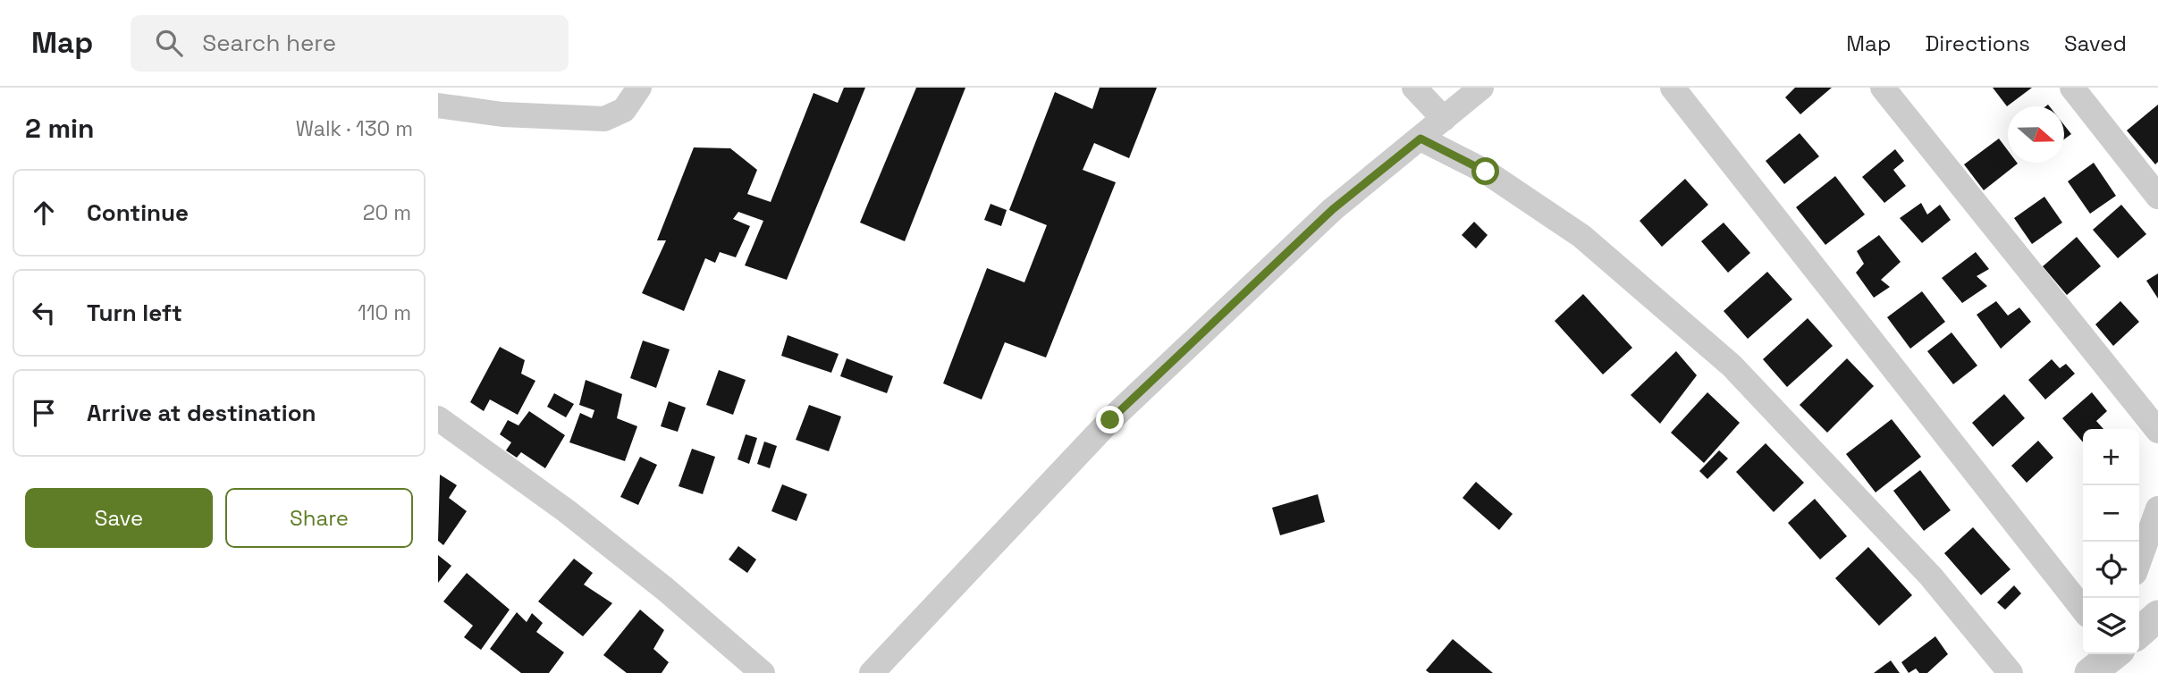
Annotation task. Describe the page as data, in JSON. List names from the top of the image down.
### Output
{
  "north": "right",
  "page": {
    "header": "Map",
    "search": "Search here",
    "nav": ["Map", "Directions", "Saved"],
    "heading": ["2 min", "Walk · 130 m"],
    "list": [
      ["Continue", "20 m"],
      ["Turn left", "110 m"],
      "Arrive at destination"
    ],
    "map_buttons": ["+", "−"],
    "buttons": ["Save", "Share"]
  }
}
